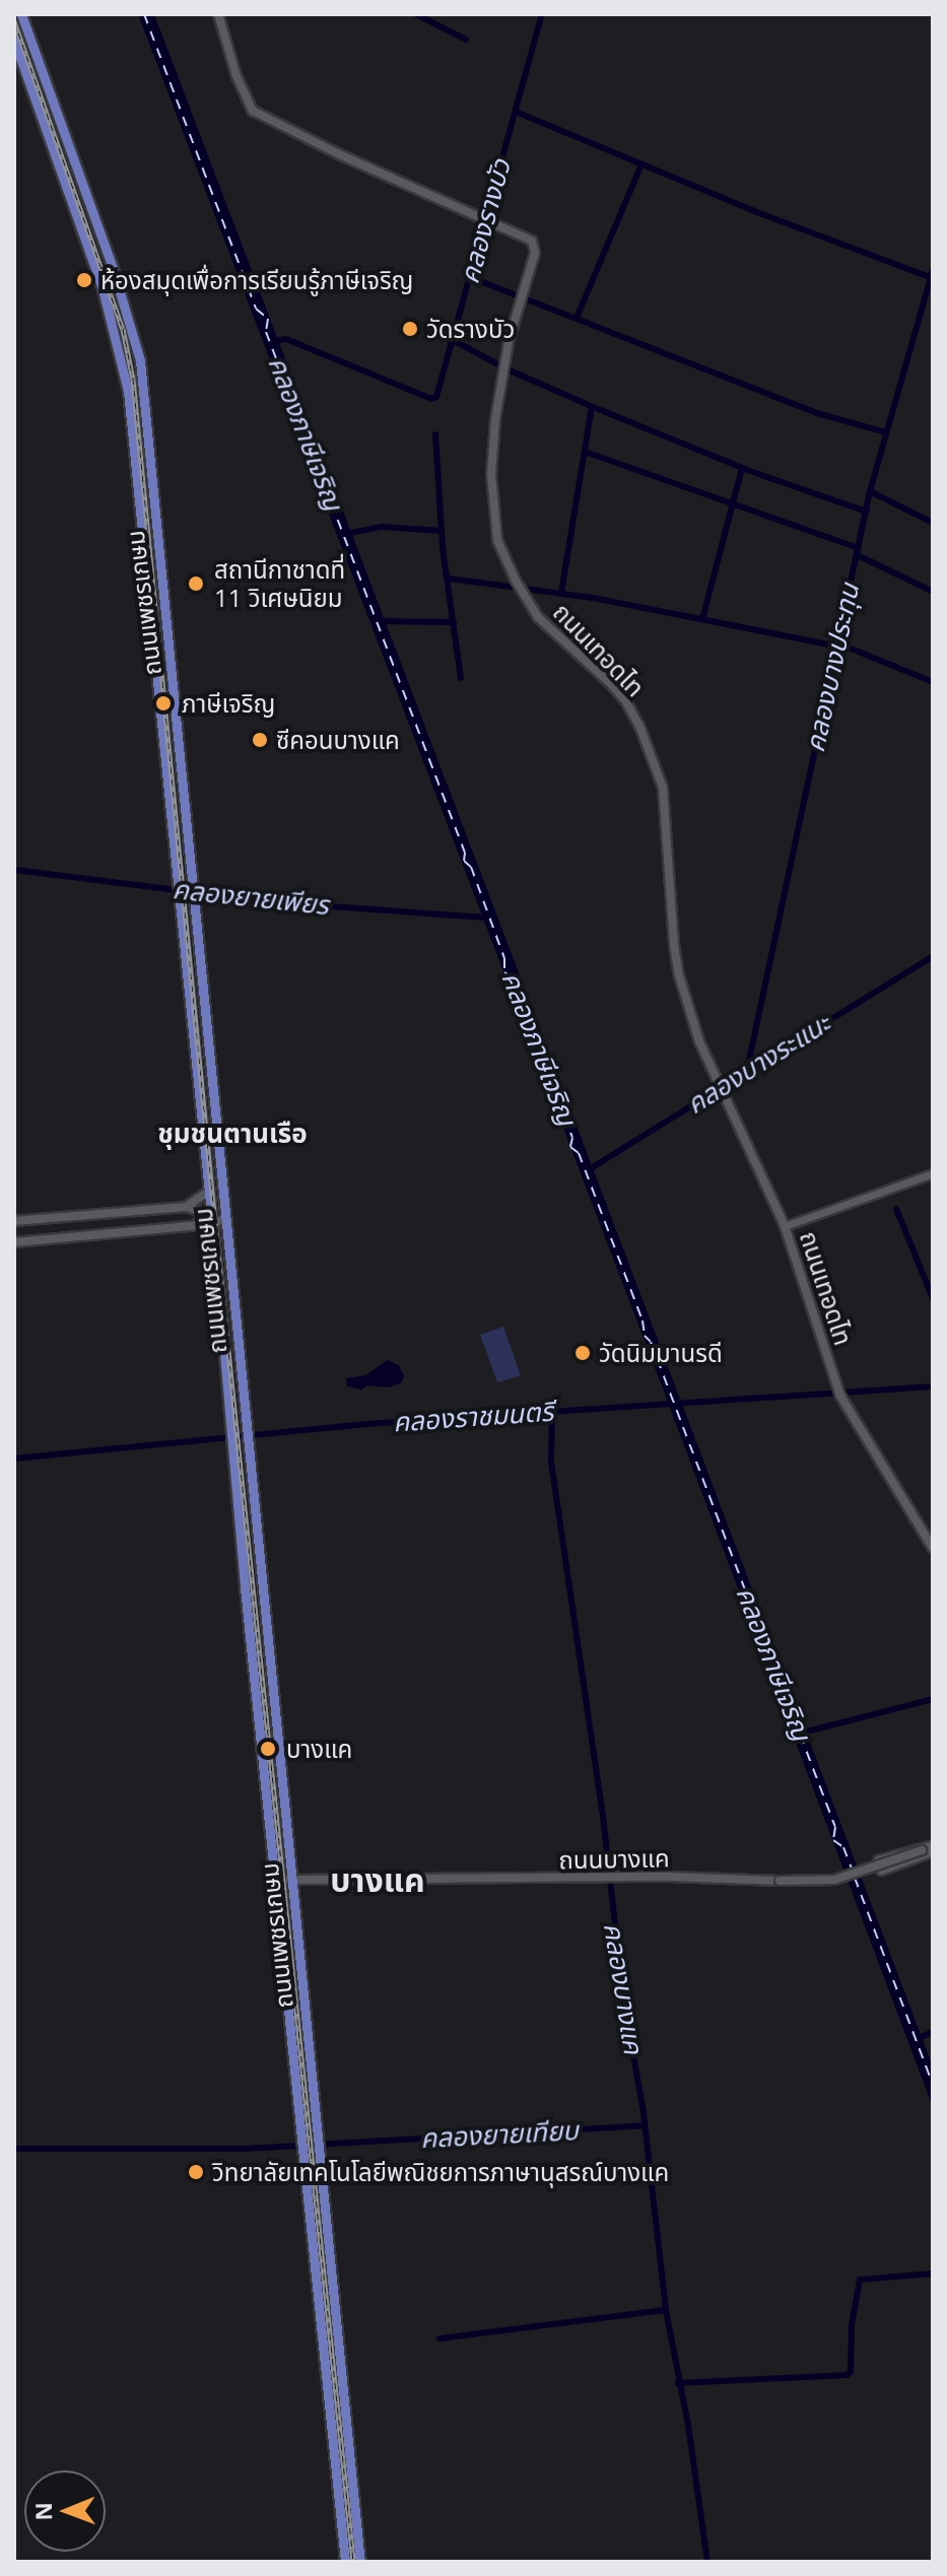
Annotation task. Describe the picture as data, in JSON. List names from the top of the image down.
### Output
{
  "streets": {
    "main road": ["ถนนเพชรเกษม", "ถนนเทอดไท", "ถนนบางแค"]
  },
  "crossings": [
    ["ถนนเพชรเกษม", "ถนนบางแค"]
  ],
  "districts": ["ชุมชนตานเรือ", "บางแค"],
  "water": [
    "คลองรางบัว",
    "คลองภาษีเจริญ",
    "คลองบางประทุน",
    "คลองยายเพียร",
    "คลองบางระแนะ",
    "คลองราชมนตรี",
    "คลองบางแค",
    "คลองยายเทียบ"
  ],
  "places": [
    "ห้องสมุดเพื่อการเรียนรู้ภาษีเจริญ",
    "วัดรางบัว",
    "สถานีกาชาดที่ 11 วิเศษนิยม",
    "ภาษีเจริญ",
    "ซีคอนบางแค",
    "วัดนิมมานรดี",
    "บางแค",
    "วิทยาลัยเทคโนโลยีพณิชยการภาษานุสรณ์บางแค"
  ],
  "north": "left"
}
